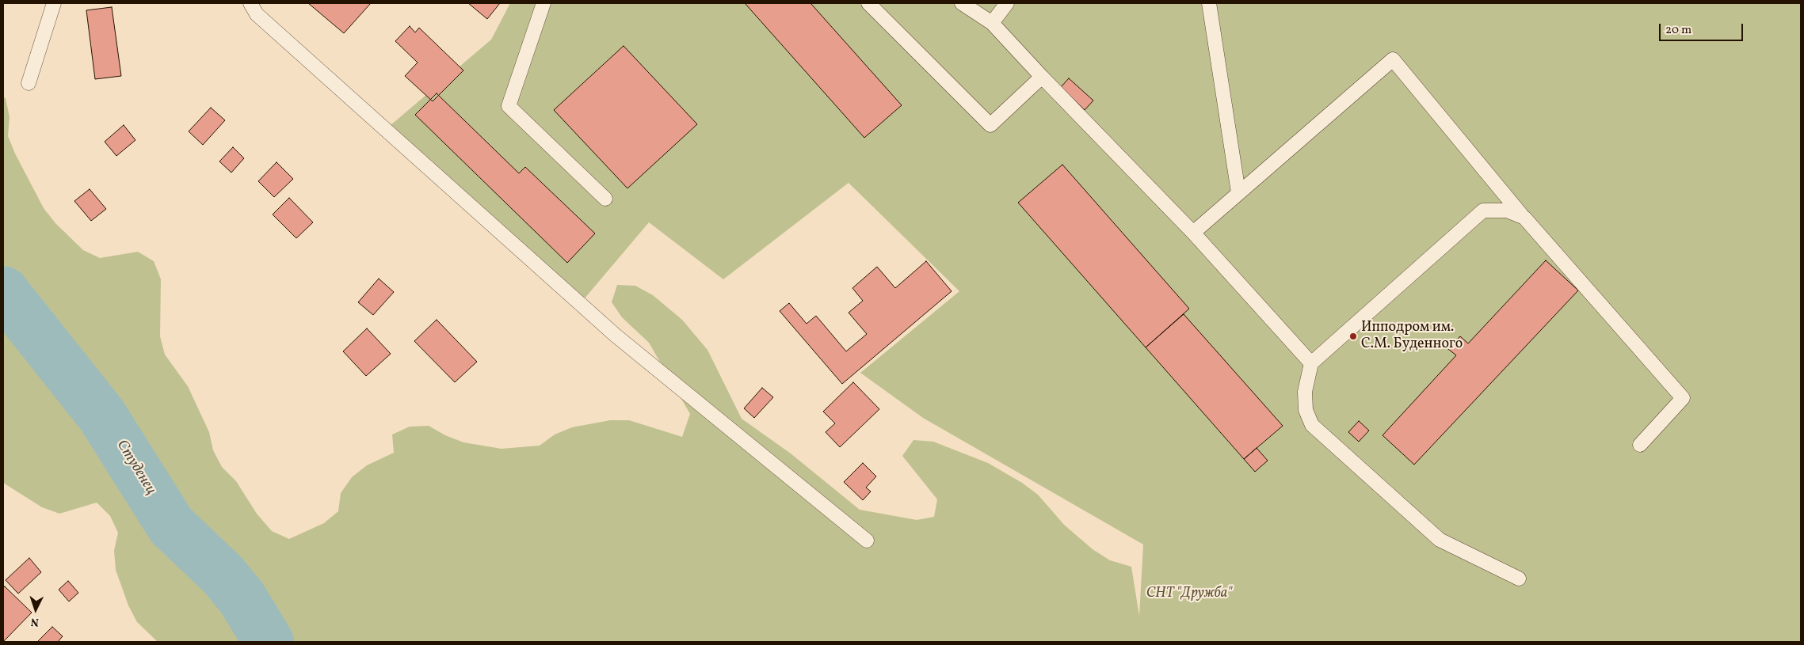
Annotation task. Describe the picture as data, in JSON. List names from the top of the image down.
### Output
{
  "water": ["Студенец"],
  "parks": ["СНТ \"Дружба\""],
  "places": ["Ипподром им. С.М. Буденного"],
  "scale_bar": "20 m",
  "north": "bottom"
}
